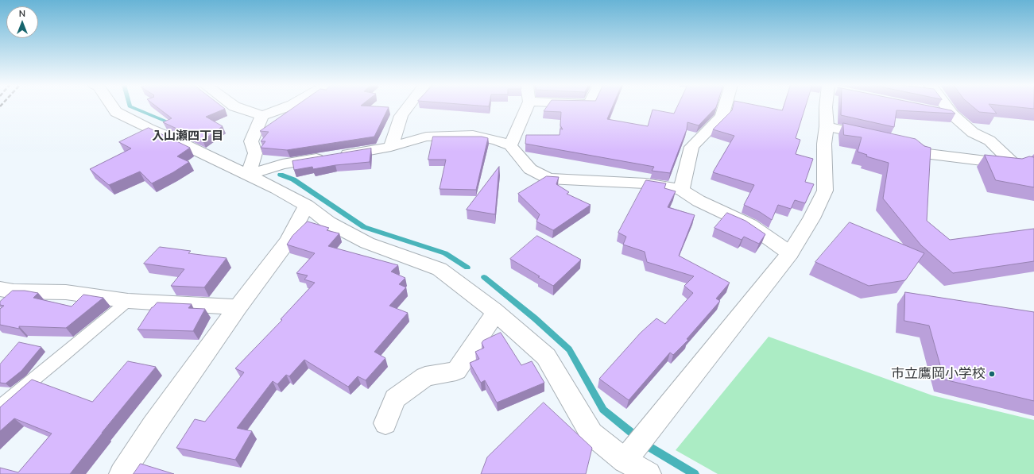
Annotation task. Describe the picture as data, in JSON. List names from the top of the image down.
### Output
{
  "districts": ["入山瀬四丁目"],
  "places": ["市立鷹岡小学校"],
  "north": "top"
}
